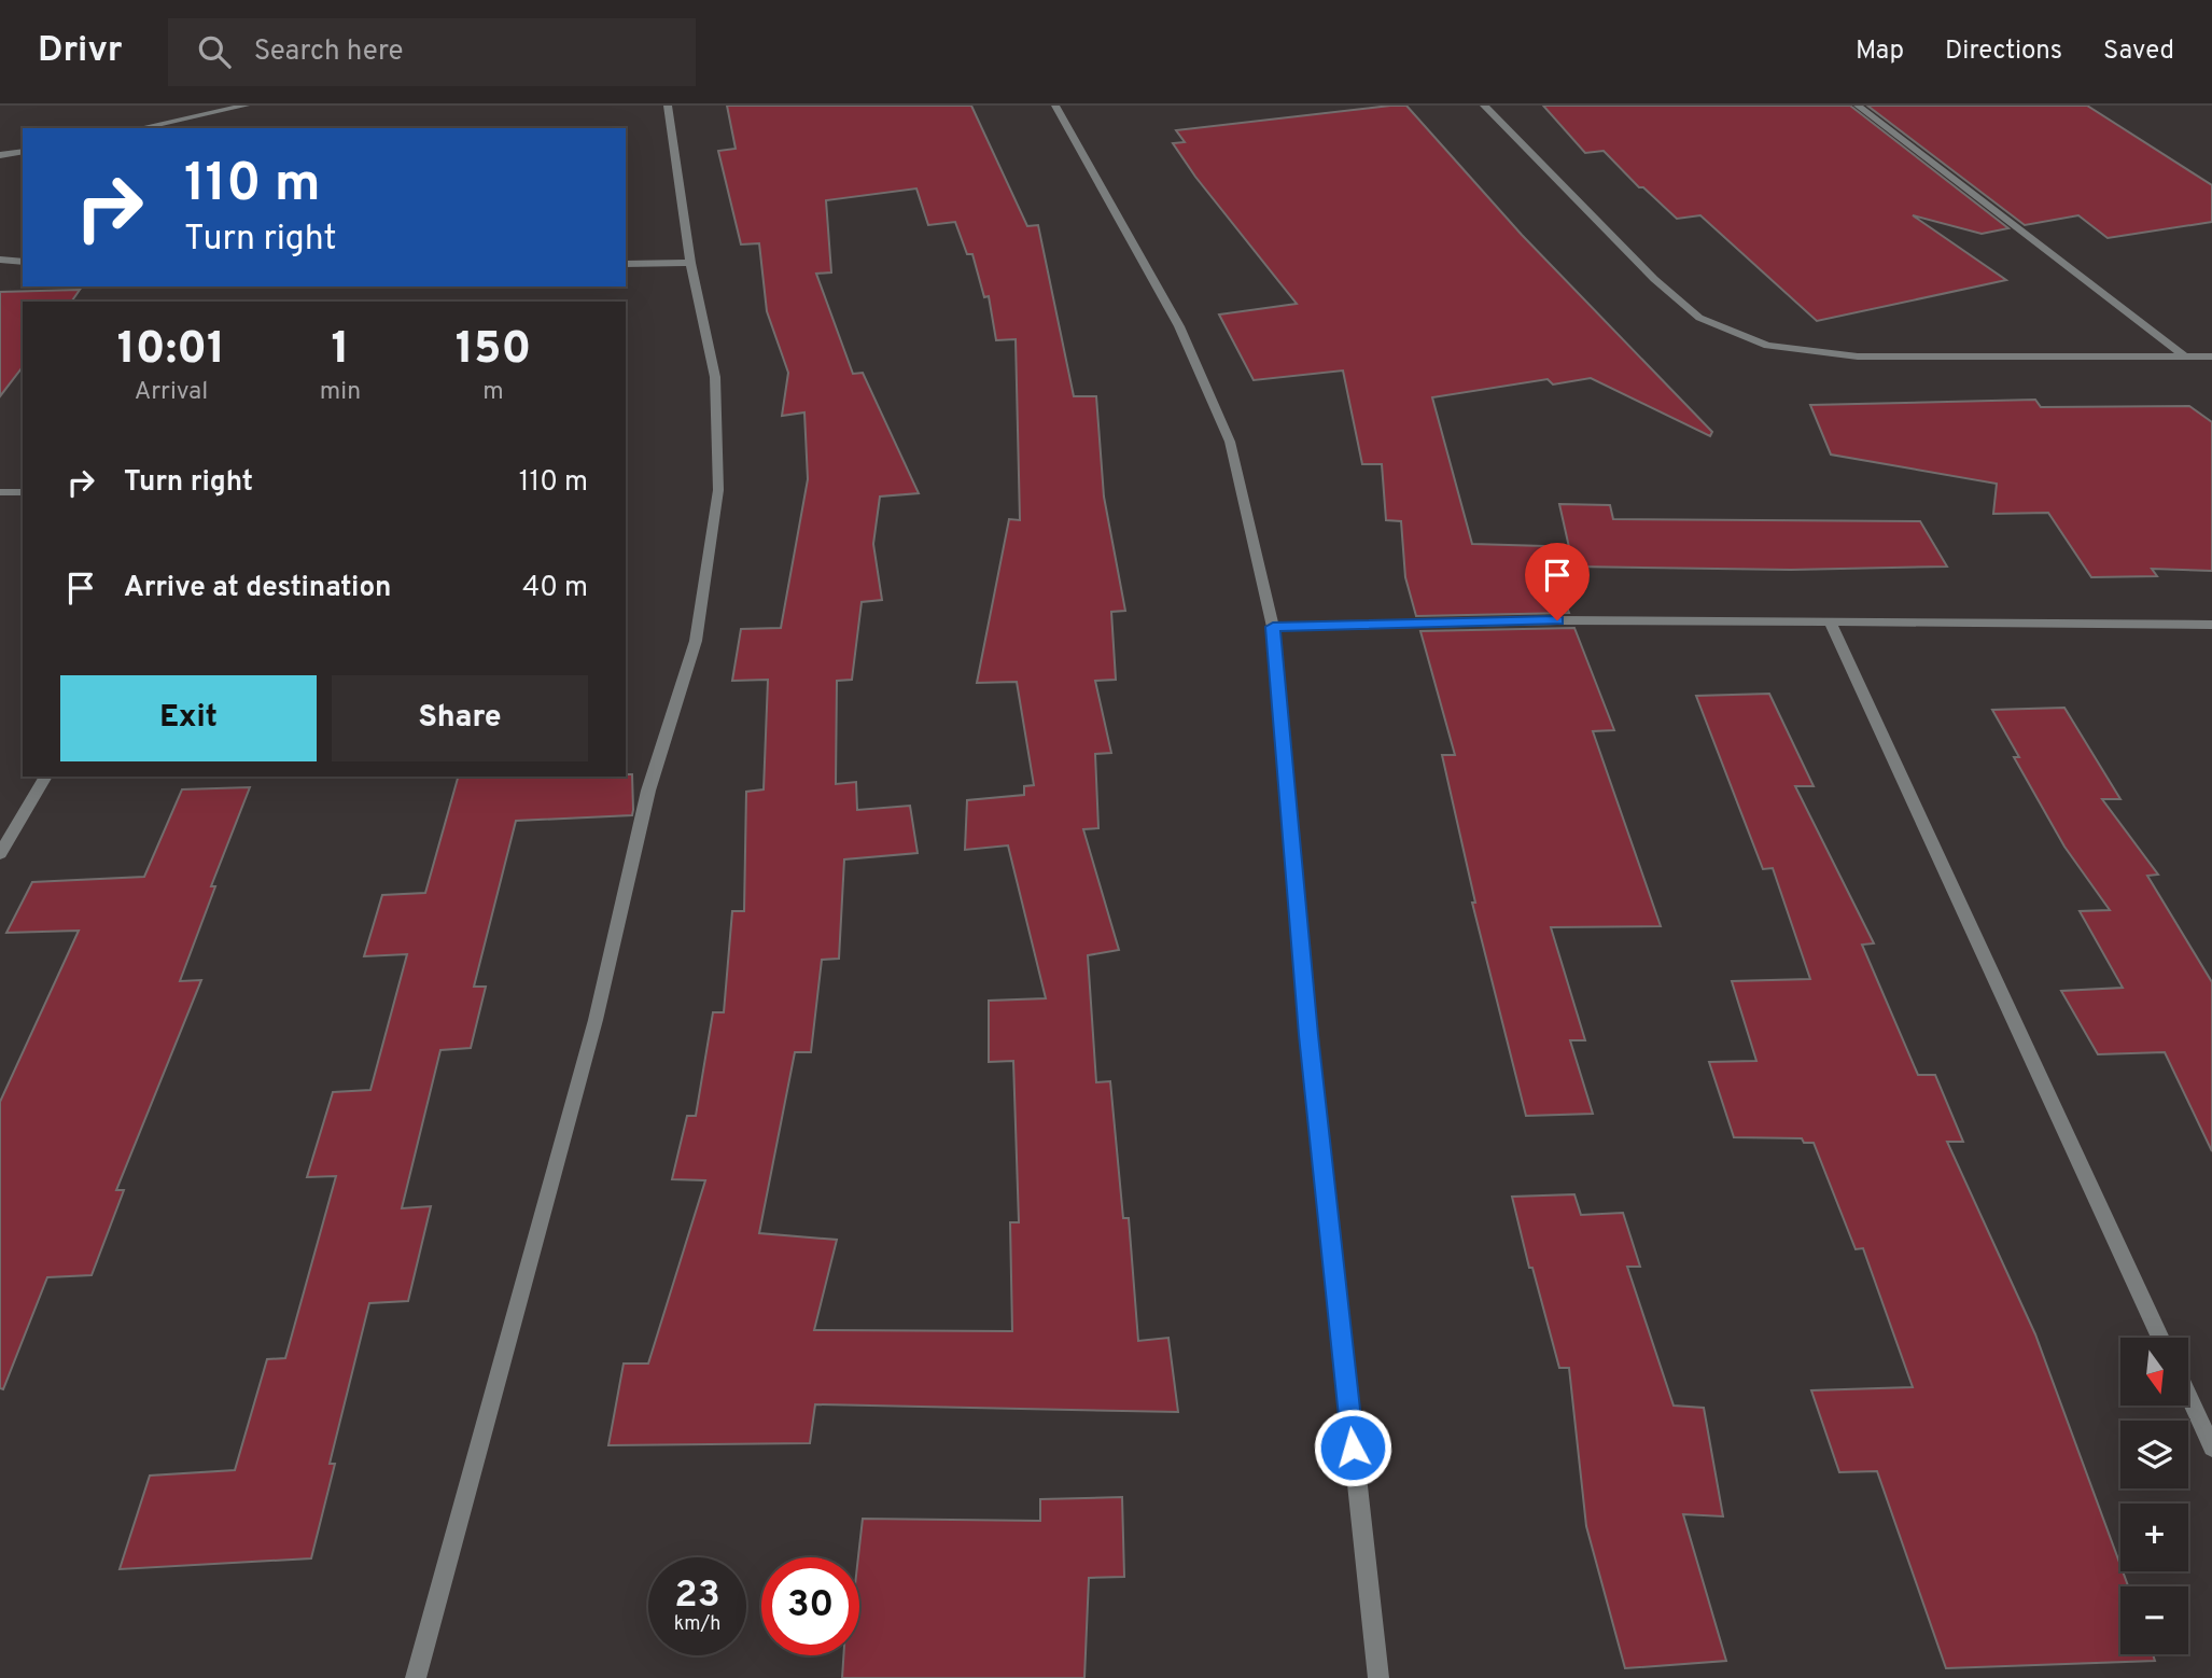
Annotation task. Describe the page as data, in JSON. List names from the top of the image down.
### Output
{
  "north": "bottom",
  "page": {
    "header": "Drivr",
    "search": "Search here",
    "nav": ["Map", "Directions", "Saved"],
    "turn": ["110 m", "Turn right"],
    "eta": [
      "10:01",
      "Arrival",
      "1",
      "min",
      "150",
      "m"
    ],
    "list": [
      {
        "name": "Turn right",
        "value": "110 m"
      },
      {
        "name": "Arrive at destination",
        "value": "40 m"
      }
    ],
    "buttons": ["Exit", "Share"],
    "map_buttons": ["+", "−"],
    "speed": "23 km/h",
    "limit": "30"
  }
}
